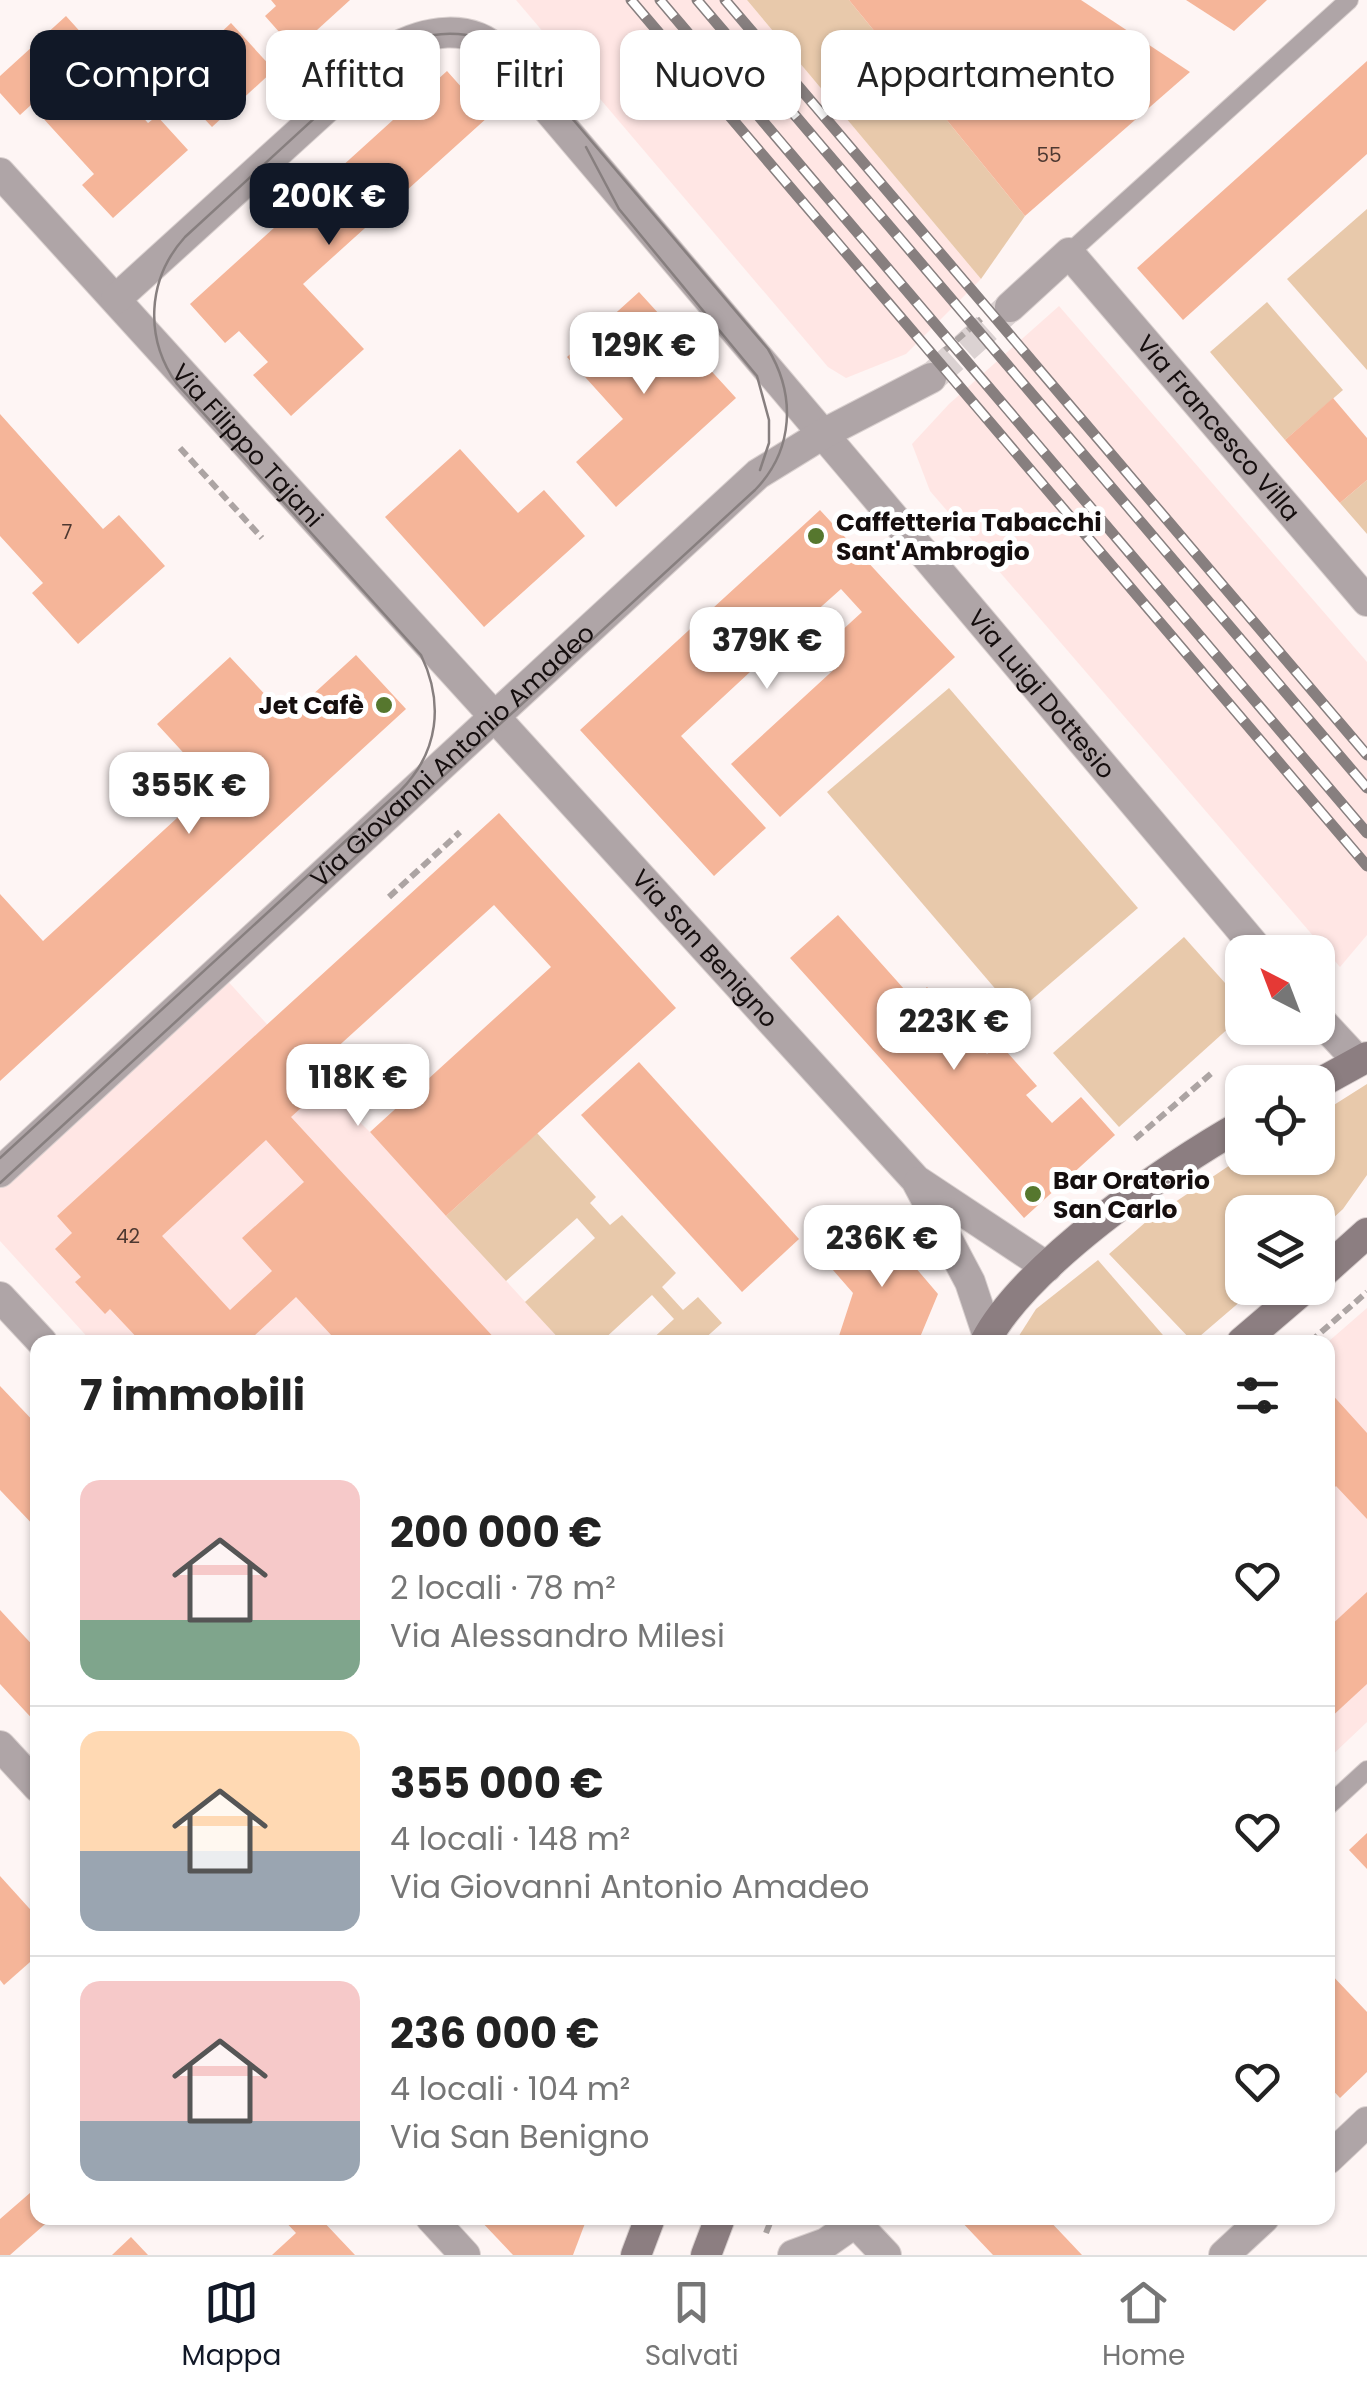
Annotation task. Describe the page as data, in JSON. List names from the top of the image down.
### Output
{
  "streets": {
    "street": [
      "Via Francesco Villa",
      "Via Filippo Tajani",
      "Via Luigi Dottesio",
      "Via Giovanni Antonio Amadeo",
      "Via San Benigno"
    ]
  },
  "crossings": [
    ["Via Filippo Tajani", "Via Luigi Dottesio"],
    ["Via Filippo Tajani", "Via Giovanni Antonio Amadeo"],
    ["Via Filippo Tajani", "Via San Benigno"],
    ["Via Luigi Dottesio", "Via Giovanni Antonio Amadeo"],
    ["Via Giovanni Antonio Amadeo", "Via San Benigno"]
  ],
  "places": ["Caffetteria Tabacchi Sant'Ambrogio", "Jet Cafè", "Bar Oratorio San Carlo"],
  "house_numbers": ["55", "7", "42"],
  "north": "top left",
  "page": {
    "chip": [
      "Compra",
      "Affitta",
      "Filtri",
      "Nuovo",
      "Appartamento"
    ],
    "price": [
      "200K €",
      "129K €",
      "379K €",
      "355K €",
      "223K €",
      "118K €",
      "236K €"
    ],
    "heading": "7 immobili",
    "list": [
      {
        "name": "200 000 €",
        "note": "2 locali · 78 m² · Via Alessandro Milesi"
      },
      {
        "name": "355 000 €",
        "note": "4 locali · 148 m² · Via Giovanni Antonio Amadeo"
      },
      {
        "name": "236 000 €",
        "note": "4 locali · 104 m² · Via San Benigno"
      }
    ],
    "tabs": ["Mappa", "Salvati", "Home"]
  }
}
